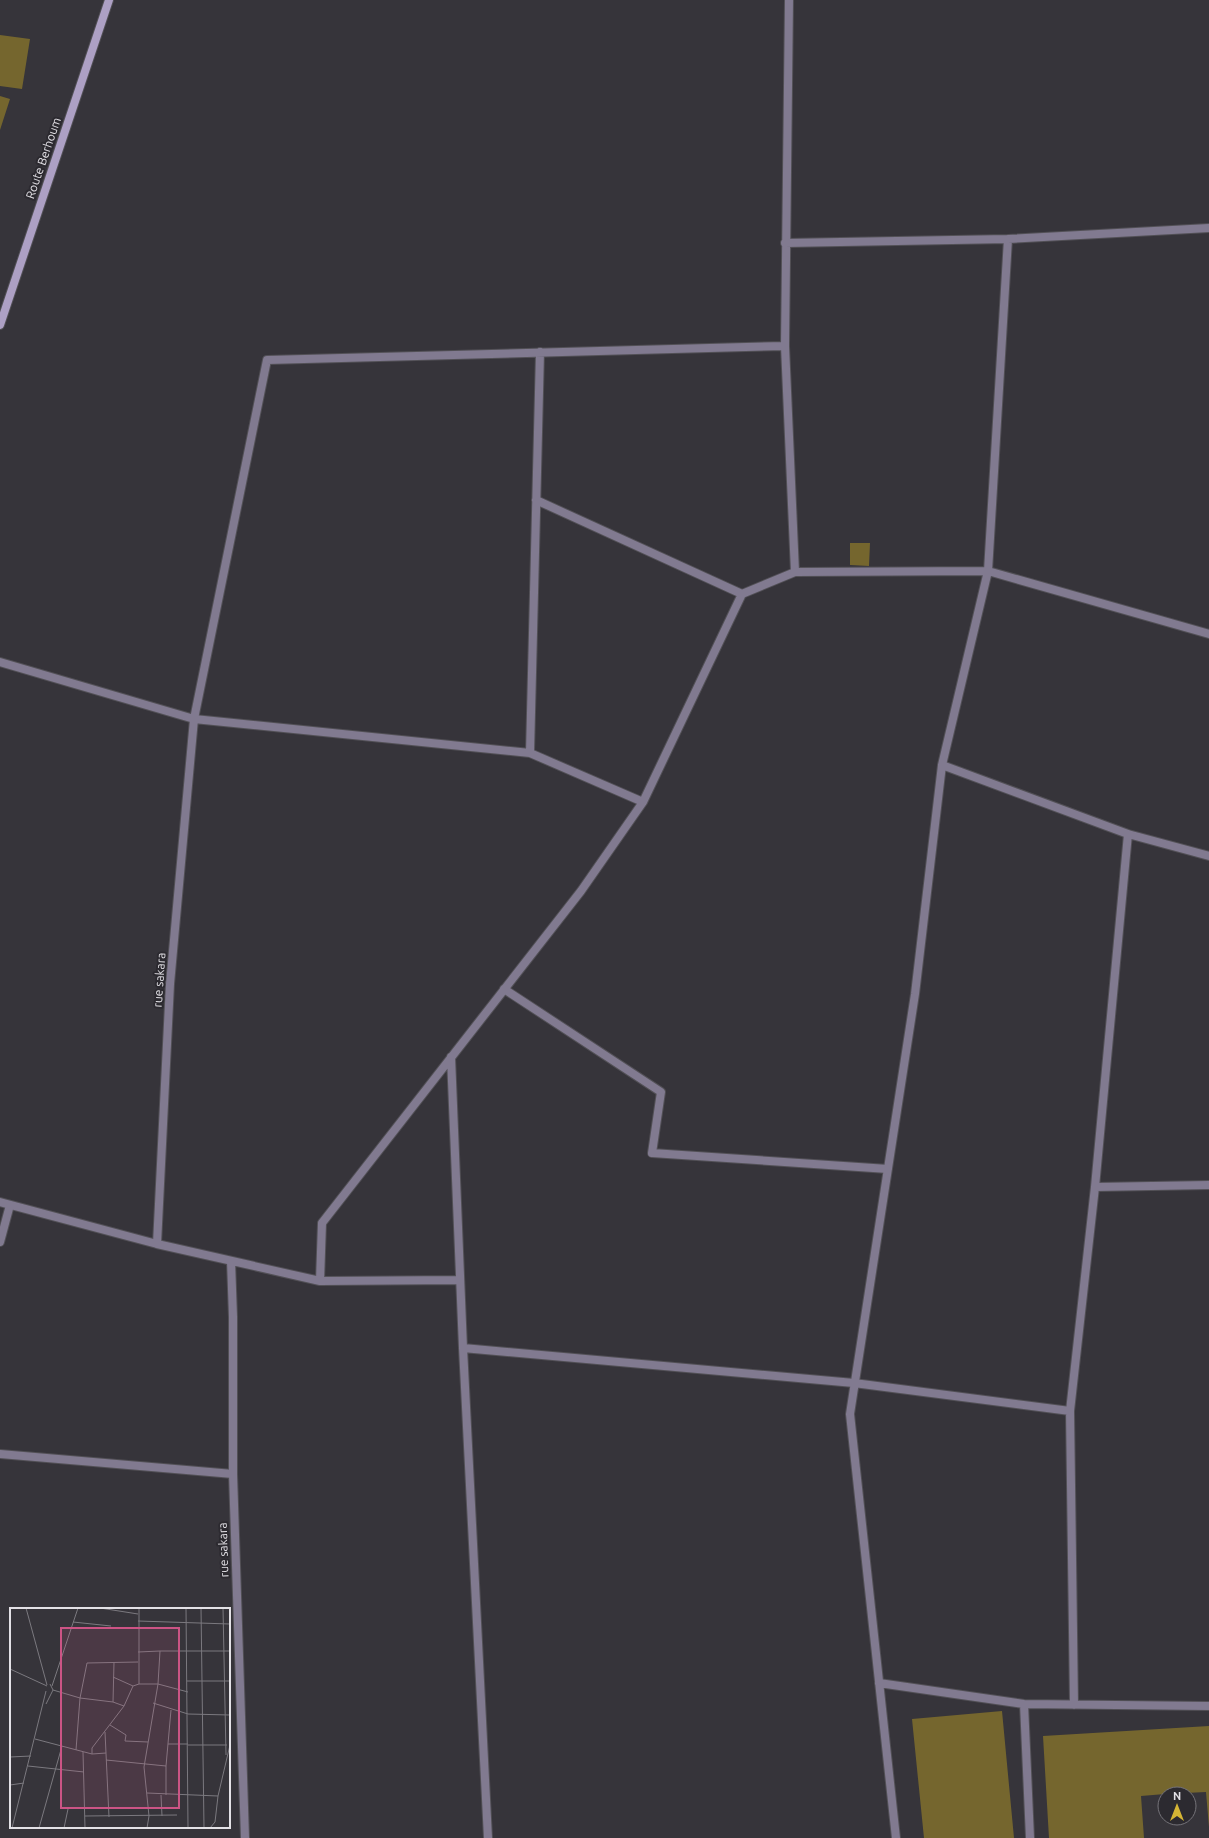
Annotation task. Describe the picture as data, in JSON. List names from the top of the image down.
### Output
{
  "streets": {
    "main road": ["Route Berhoum"],
    "street": ["rue sakara"]
  },
  "north": "top"
}
